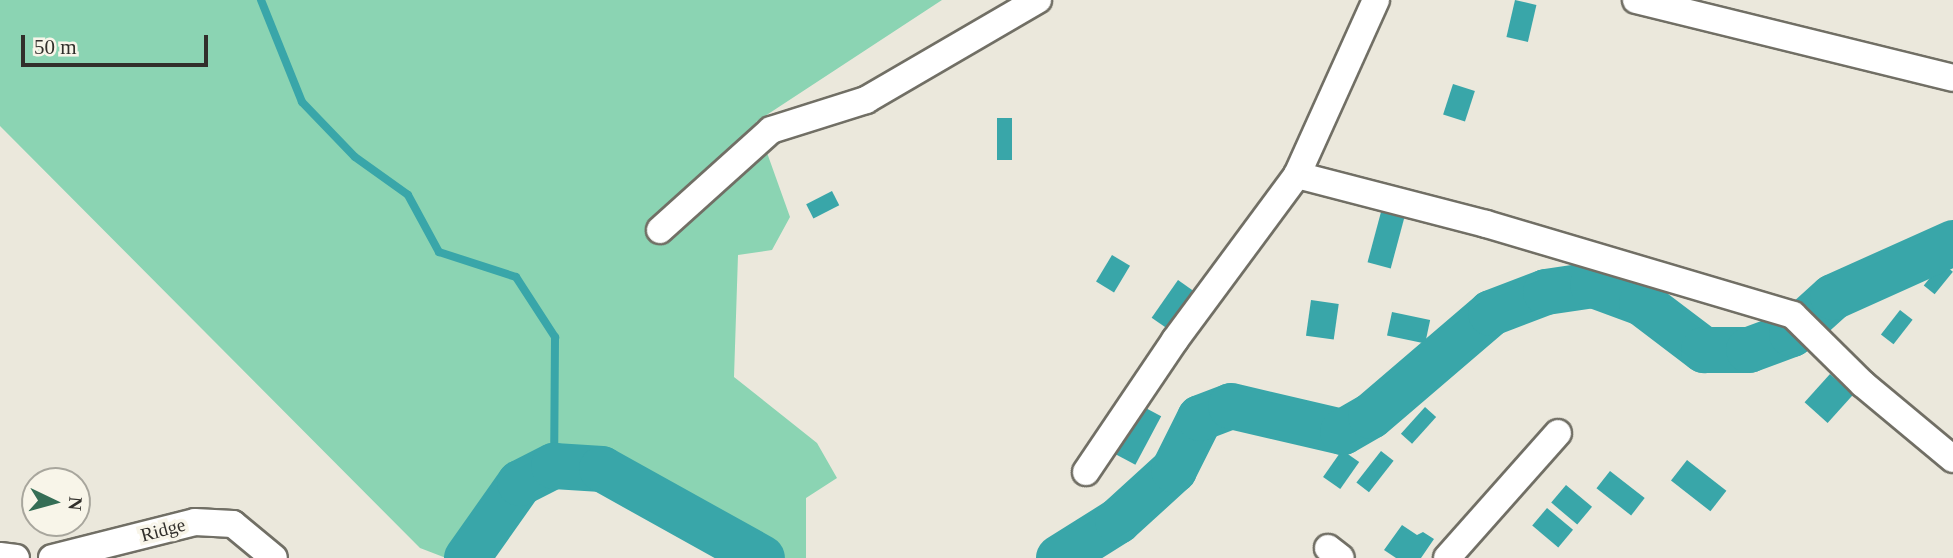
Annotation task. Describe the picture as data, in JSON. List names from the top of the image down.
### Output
{
  "streets": {
    "street": ["Ridge"]
  },
  "scale_bar": "50 m",
  "north": "right"
}
